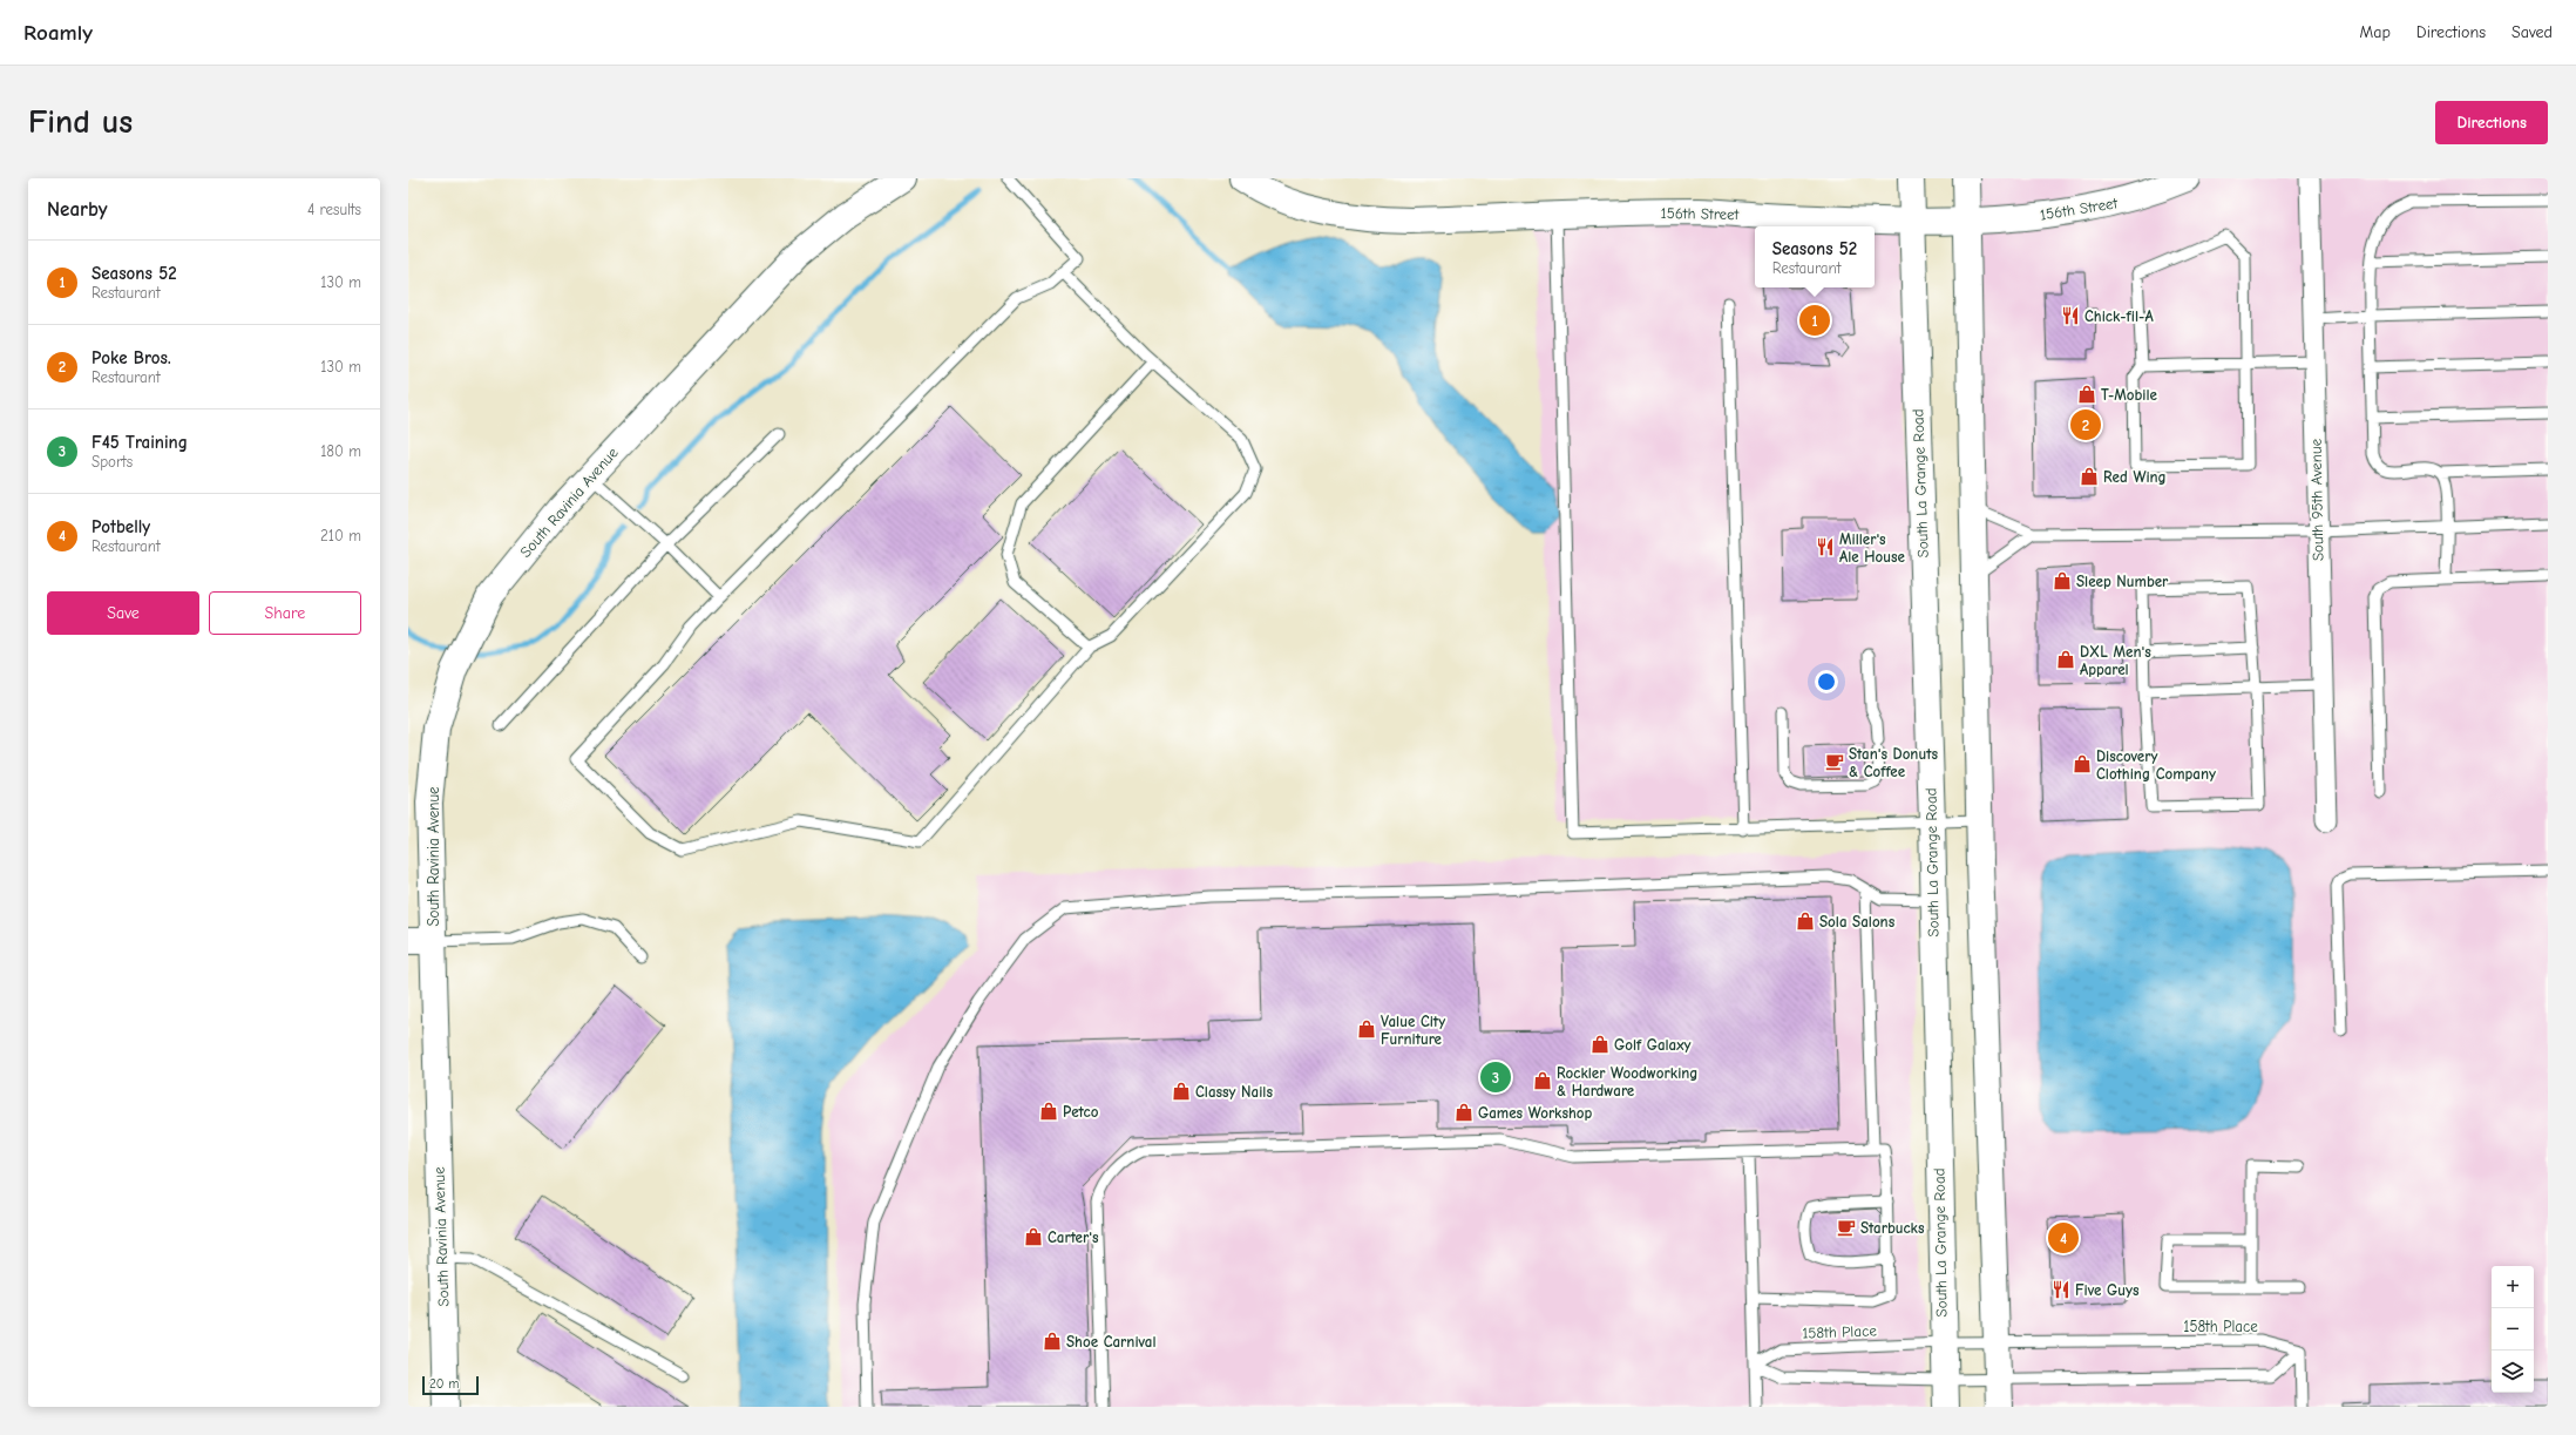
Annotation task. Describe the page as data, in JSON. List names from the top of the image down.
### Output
{
  "streets": {
    "main road": ["156th Street", "South La Grange Road", "South Ravinia Avenue"],
    "street": ["South 95th Avenue"],
    "lane": ["158th Place"]
  },
  "crossings": [
    ["156th Street", "South La Grange Road"],
    ["South La Grange Road", "158th Place"]
  ],
  "places": {
    "restaurant": ["Chick-fil-A", "Miller's Ale House", "Five Guys"],
    "shop": [
      "T-Mobile",
      "Red Wing",
      "Sleep Number",
      "DXL Men's Apparel",
      "Discovery Clothing Company",
      "Sola Salons",
      "Value City Furniture",
      "Golf Galaxy",
      "Rockler Woodworking & Hardware",
      "Classy Nails",
      "Petco",
      "Games Workshop",
      "Carter's",
      "Shoe Carnival"
    ],
    "cafe": ["Stan's Donuts & Coffee", "Starbucks"]
  },
  "scale_bar": "20 m",
  "page": {
    "header": "Roamly",
    "nav": ["Map", "Directions", "Saved"],
    "buttons": [
      "Directions",
      ["Save", "Share"]
    ],
    "title": "Find us",
    "heading": ["Nearby", "4 results"],
    "popup": ["Seasons 52", "Restaurant"],
    "list": [
      {
        "mark": "1",
        "name": "Seasons 52",
        "note": "Restaurant",
        "value": "130 m"
      },
      {
        "mark": "2",
        "name": "Poke Bros.",
        "note": "Restaurant",
        "value": "130 m"
      },
      {
        "mark": "3",
        "name": "F45 Training",
        "note": "Sports",
        "value": "180 m"
      },
      {
        "mark": "4",
        "name": "Potbelly",
        "note": "Restaurant",
        "value": "210 m"
      }
    ],
    "pins": [
      "1",
      "2",
      "3",
      "4"
    ],
    "map_buttons": ["+", "−"],
    "scale": "20 m"
  }
}
